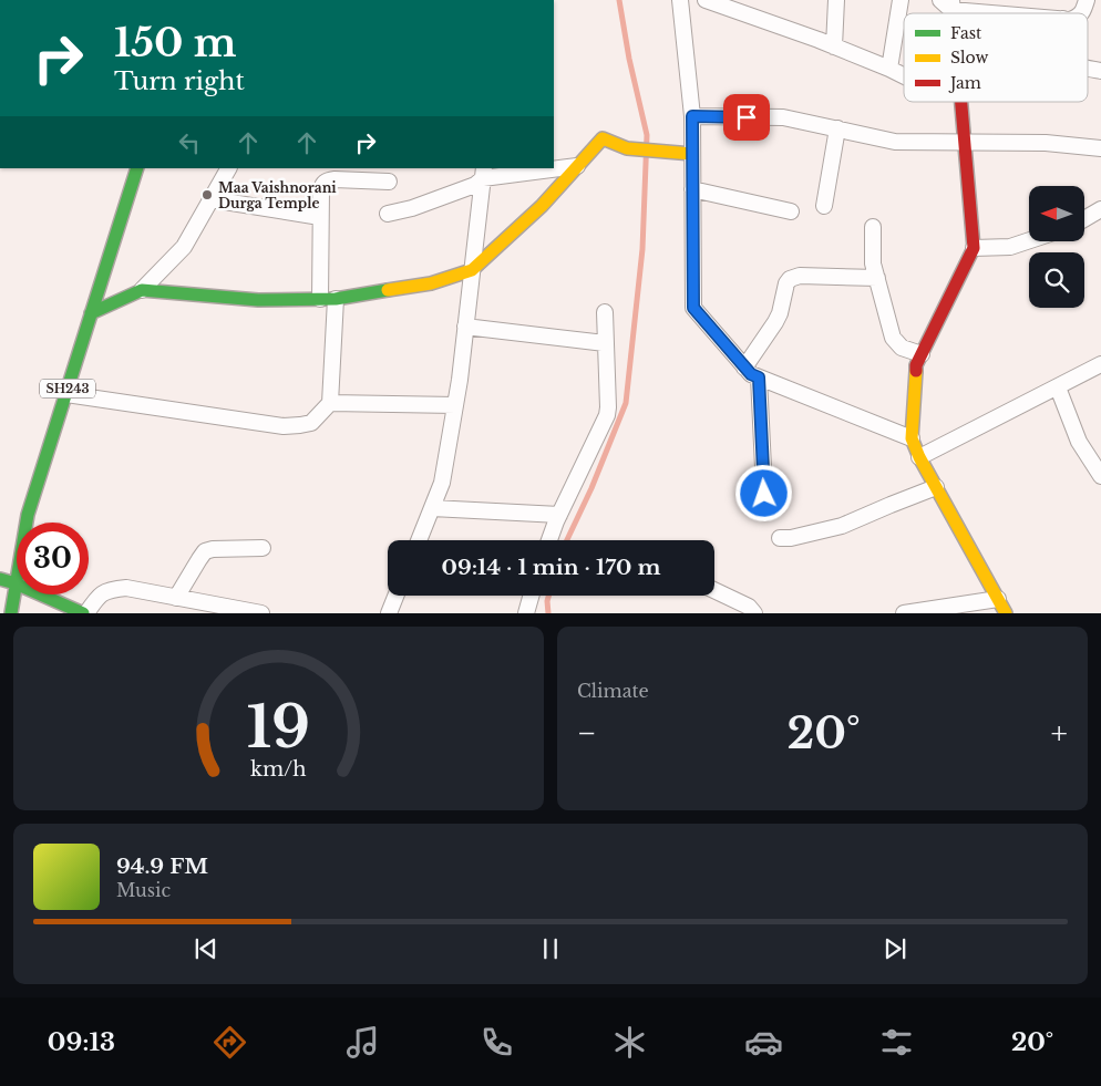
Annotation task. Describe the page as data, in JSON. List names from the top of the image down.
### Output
{
  "streets": {
    "street": ["SH243"]
  },
  "places": ["Maa Vaishnorani Durga Temple"],
  "legend": ["Fast", "Slow", "Jam"],
  "north": "left",
  "page": {
    "turn": ["150 m", "Turn right"],
    "limit": "30",
    "trip": "09:14 · 1 min · 170 m",
    "tile": "Climate",
    "heat": ["−", "20°", "+"],
    "song": ["94.9 FM", "Music"],
    "tabs": ["09:13", "20°"],
    "gauge": ["19", "km/h"]
  }
}
